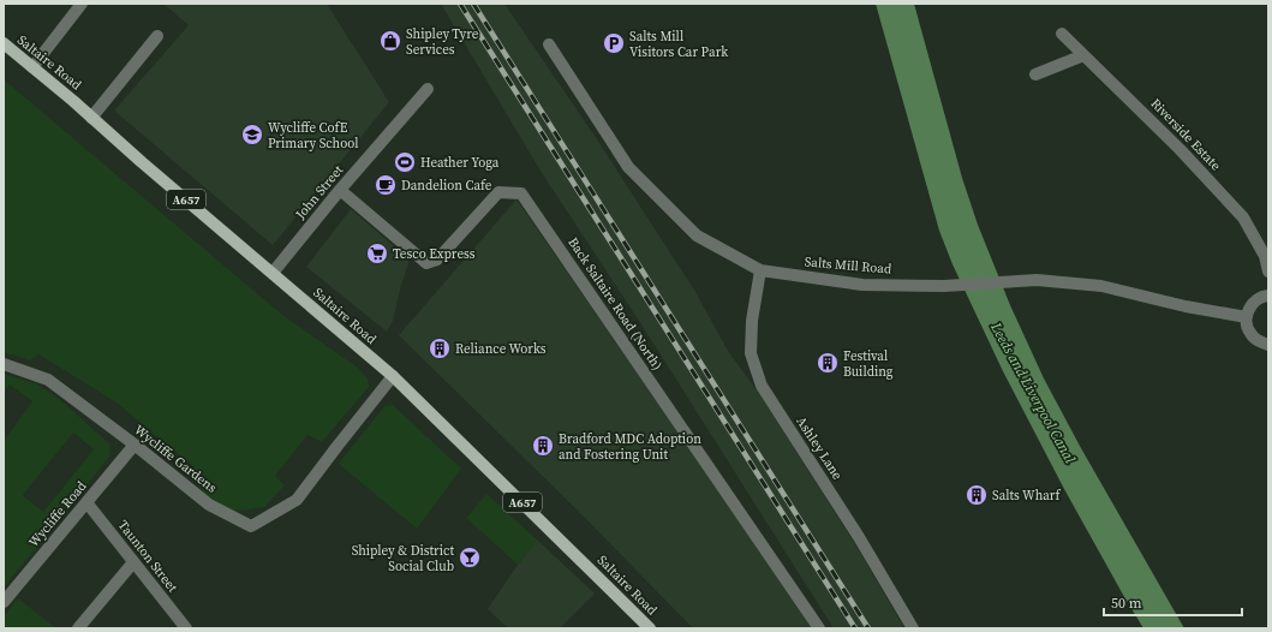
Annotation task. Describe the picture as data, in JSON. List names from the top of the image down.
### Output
{
  "streets": {
    "main road": ["Saltaire Road", "A657"],
    "street": [
      "Riverside Estate",
      "John Street",
      "Salts Mill Road",
      "Back Saltaire Road (North)",
      "Ashley Lane",
      "Wycliffe Gardens",
      "Wycliffe Road",
      "Taunton Street"
    ]
  },
  "crossings": [
    ["Saltaire Road", "John Street"],
    ["Saltaire Road", "Wycliffe Gardens"],
    ["John Street", "Back Saltaire Road (North)"],
    ["Salts Mill Road", "Ashley Lane"],
    ["Wycliffe Gardens", "Wycliffe Road"],
    ["Wycliffe Road", "Taunton Street"]
  ],
  "water": ["Leeds and Liverpool Canal"],
  "places": {
    "shop": ["Shipley Tyre Services"],
    "parking": ["Salts Mill Visitors Car Park"],
    "school or university": ["Wycliffe CofE Primary School"],
    "sports": ["Heather Yoga"],
    "cafe": ["Dandelion Cafe"],
    "supermarket": ["Tesco Express"],
    "building": [
      "Reliance Works",
      "Festival Building",
      "Bradford MDC Adoption and Fostering Unit",
      "Salts Wharf"
    ],
    "bar": ["Shipley & District Social Club"]
  },
  "scale_bar": "50 m"
}
